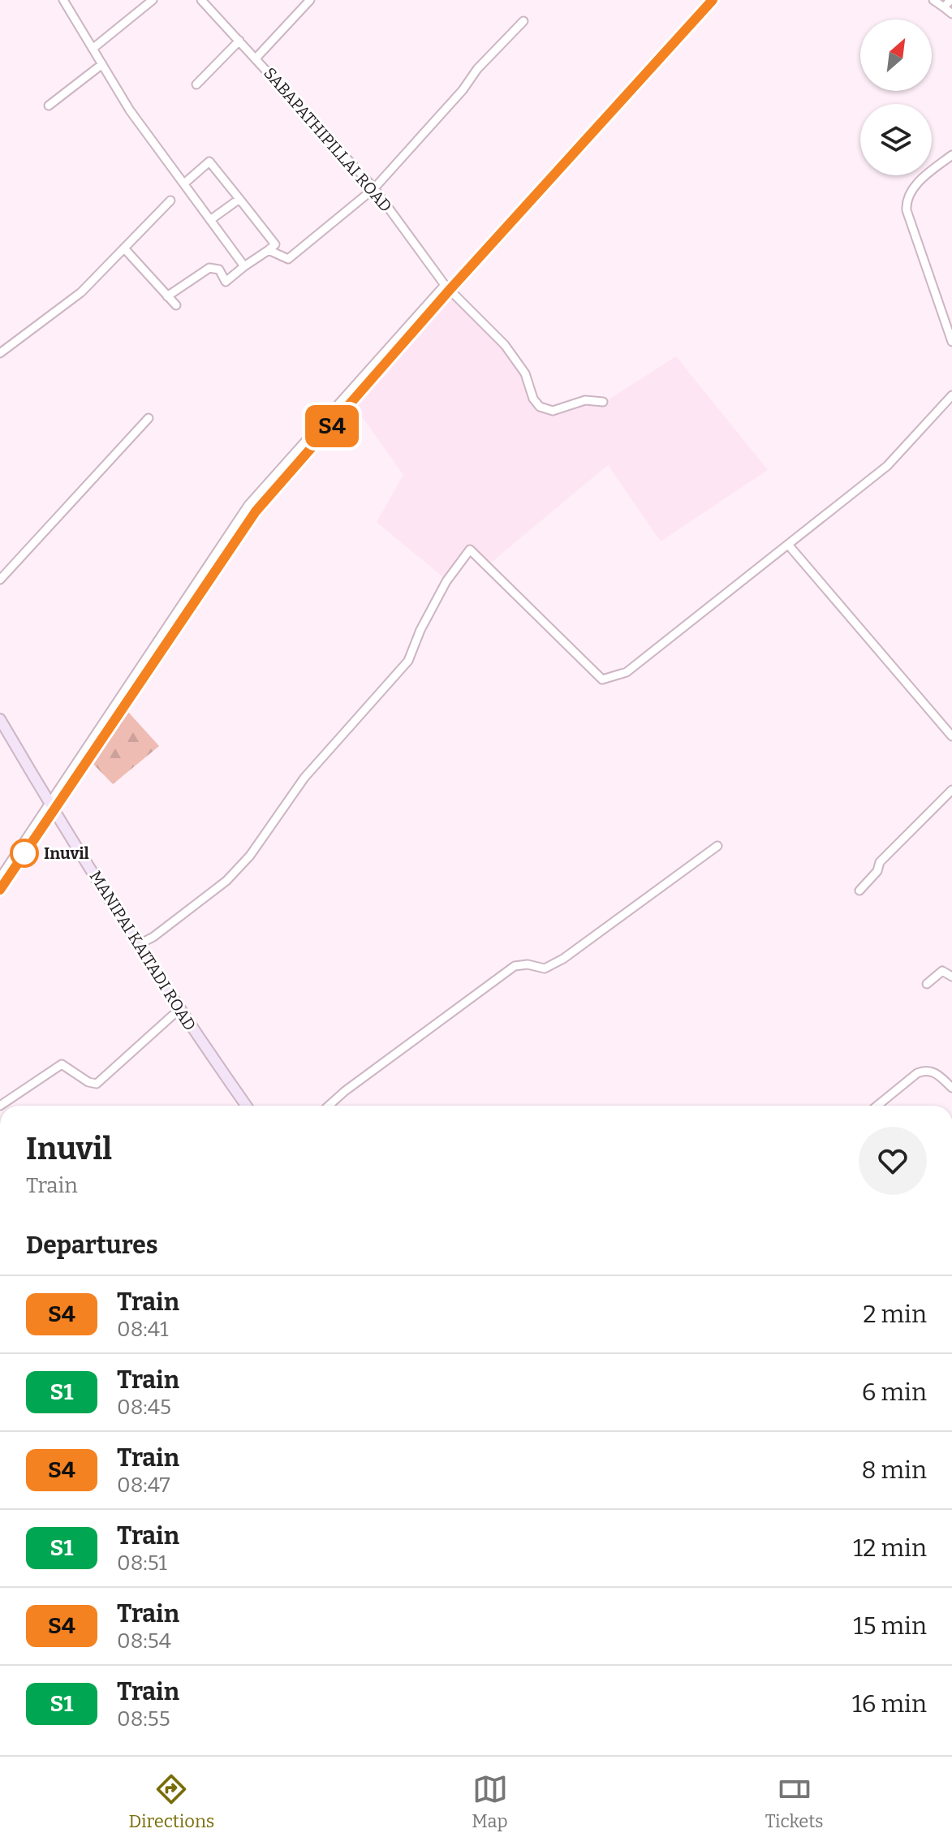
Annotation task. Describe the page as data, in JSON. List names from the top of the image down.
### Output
{
  "streets": {
    "main road": ["MANIPAI KAITADI ROAD"],
    "street": ["SABAPATHIPILLAI ROAD"]
  },
  "places": ["Inuvil"],
  "north": "top right",
  "page": {
    "on_map": "S4",
    "heading": [
      ["Inuvil", "Train"],
      "Departures"
    ],
    "list": [
      {
        "mark": "S4",
        "name": "Train",
        "note": "08:41",
        "value": "2 min"
      },
      {
        "mark": "S1",
        "name": "Train",
        "note": "08:45",
        "value": "6 min"
      },
      {
        "mark": "S4",
        "name": "Train",
        "note": "08:47",
        "value": "8 min"
      },
      {
        "mark": "S1",
        "name": "Train",
        "note": "08:51",
        "value": "12 min"
      },
      {
        "mark": "S4",
        "name": "Train",
        "note": "08:54",
        "value": "15 min"
      },
      {
        "mark": "S1",
        "name": "Train",
        "note": "08:55",
        "value": "16 min"
      }
    ],
    "tabs": ["Directions", "Map", "Tickets"]
  }
}
